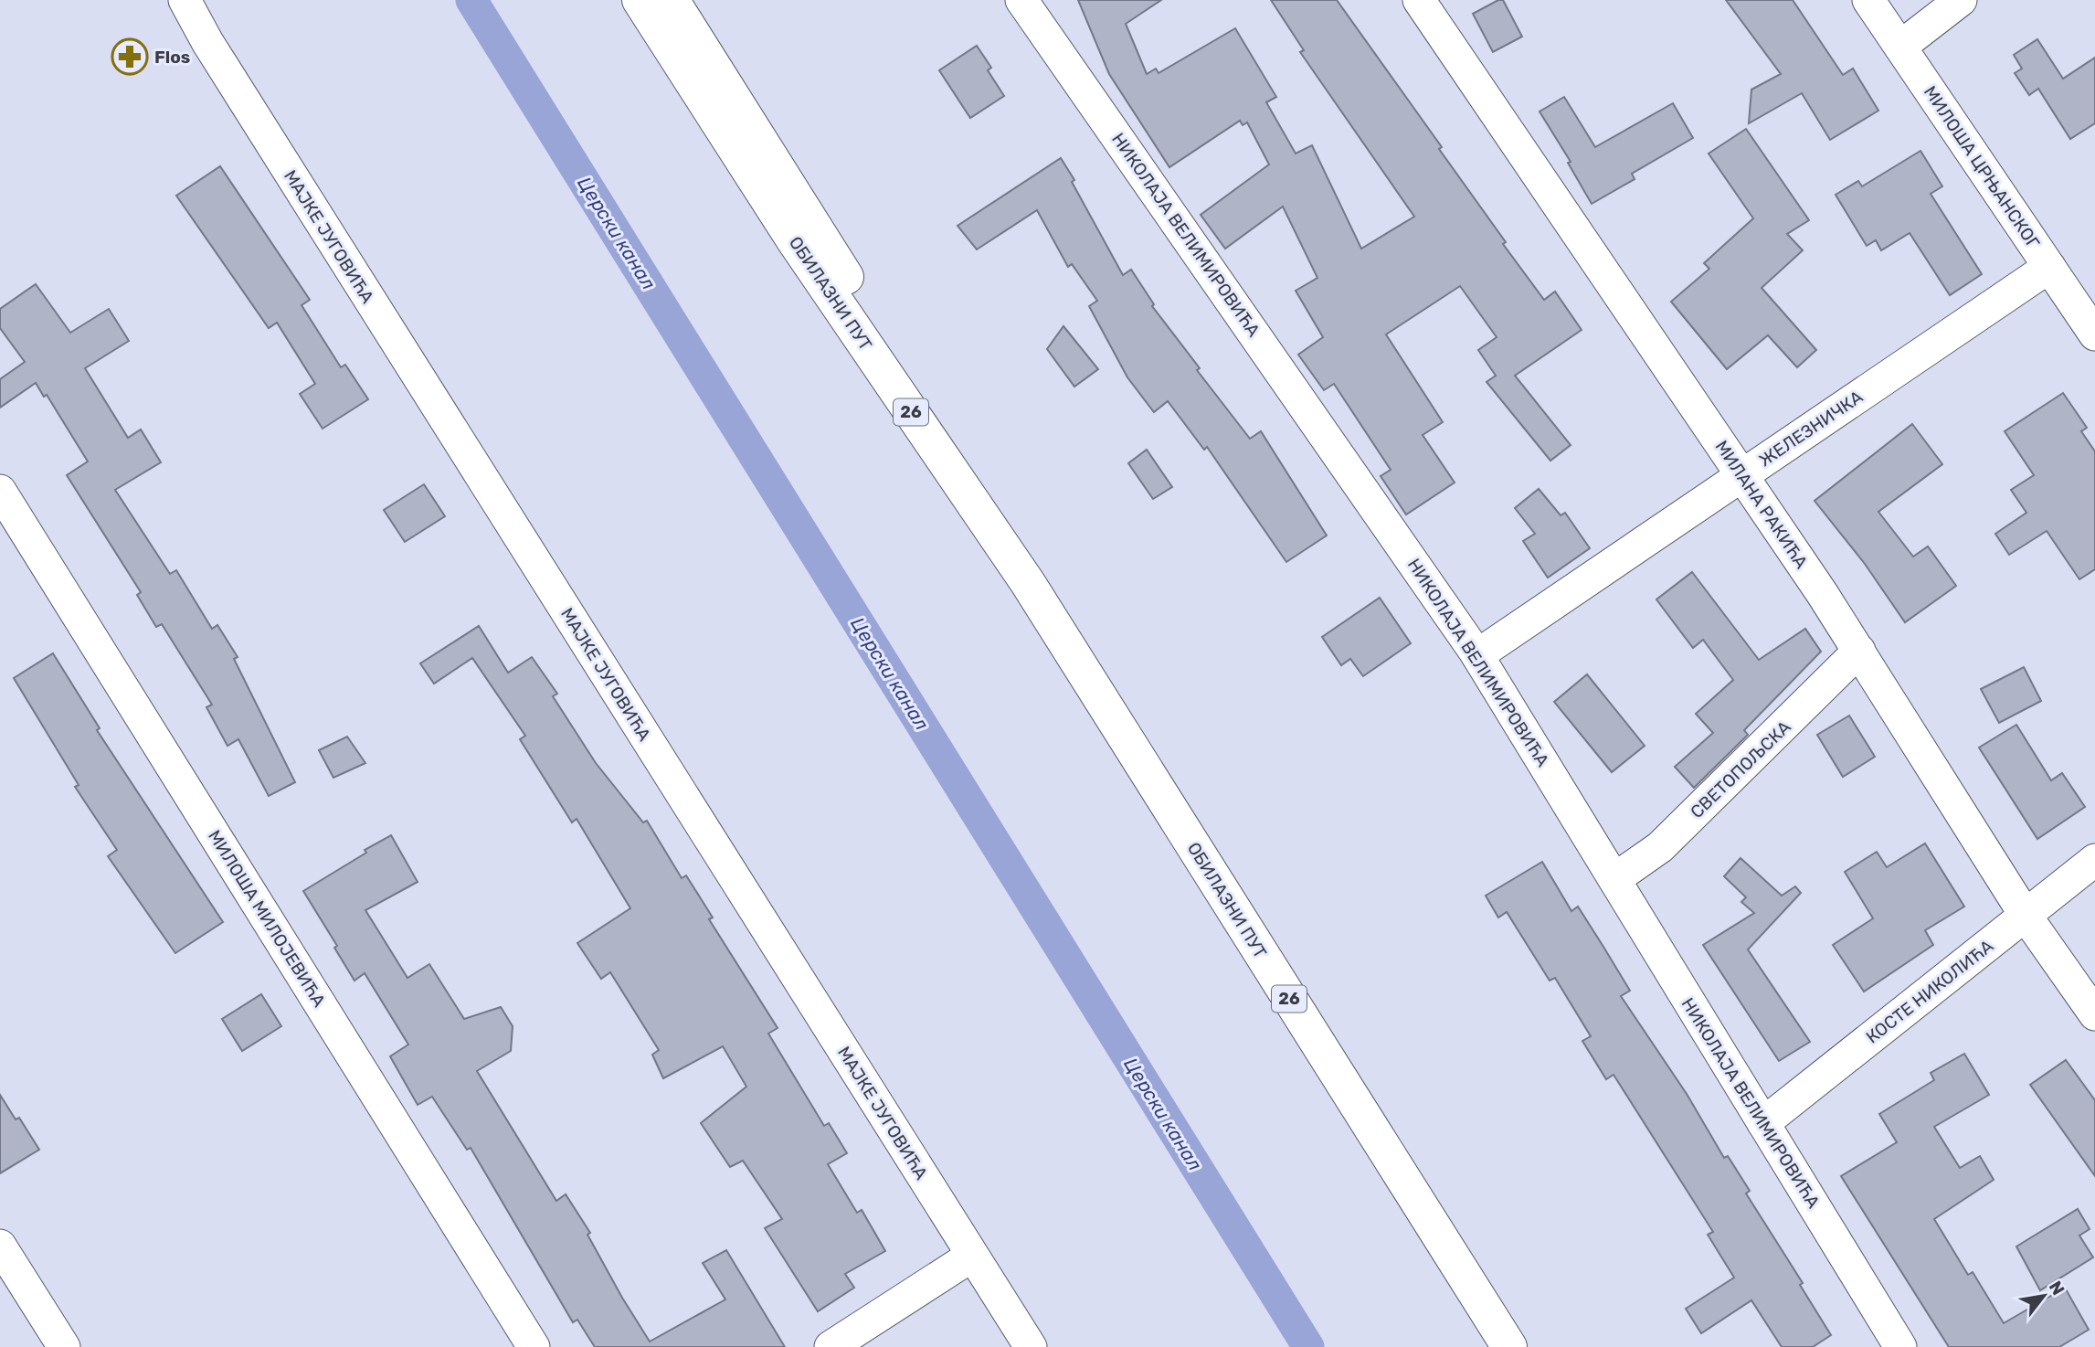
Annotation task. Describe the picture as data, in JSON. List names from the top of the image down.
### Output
{
  "streets": {
    "main road": ["ОБИЛАЗНИ ПУТ", "26"],
    "street": [
      "МИЛОША ЦРЊАНСКОГ",
      "НИКОЛАЈА ВЕЛИМИРОВИЋА",
      "МАЈКЕ ЈУГОВИЋА",
      "ЖЕЛЕЗНИЧКА",
      "МИЛАНА РАКИЋА",
      "СВЕТОПОЉСКА",
      "МИЛОША МИЛОЈЕВИЋА",
      "КОСТЕ НИКОЛИЋА"
    ]
  },
  "crossings": [
    ["МИЛОША ЦРЊАНСКОГ", "ЖЕЛЕЗНИЧКА"],
    ["НИКОЛАЈА ВЕЛИМИРОВИЋА", "ЖЕЛЕЗНИЧКА"],
    ["НИКОЛАЈА ВЕЛИМИРОВИЋА", "СВЕТОПОЉСКА"],
    ["НИКОЛАЈА ВЕЛИМИРОВИЋА", "КОСТЕ НИКОЛИЋА"],
    ["ЖЕЛЕЗНИЧКА", "МИЛАНА РАКИЋА"],
    ["МИЛАНА РАКИЋА", "СВЕТОПОЉСКА"],
    ["МИЛАНА РАКИЋА", "КОСТЕ НИКОЛИЋА"]
  ],
  "water": ["Церски канал"],
  "places": {
    "pharmacy": ["Flos"]
  },
  "north": "top right"
}
